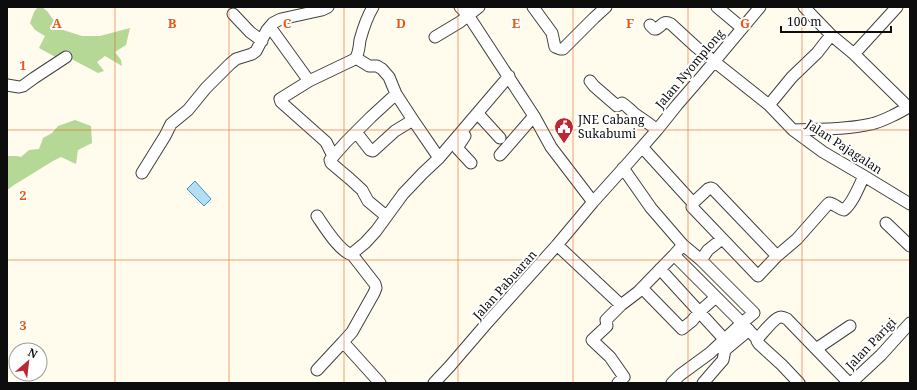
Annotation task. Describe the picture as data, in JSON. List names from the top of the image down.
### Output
{
  "streets": {
    "street": [
      "Jalan Nyomplong",
      "Jalan Pajagalan",
      "Jalan Pabuaran",
      "Jalan Parigi"
    ]
  },
  "crossings": [
    ["Jalan Nyomplong", "Jalan Pajagalan"],
    ["Jalan Nyomplong", "Jalan Pabuaran"]
  ],
  "places": {
    "public building": ["JNE Cabang Sukabumi"]
  },
  "scale_bar": "100 m",
  "north": "top right",
  "grid": {
    "columns": [
      "A",
      "B",
      "C",
      "D",
      "E",
      "F",
      "G"
    ],
    "rows": ["1", "2", "3"]
  }
}
